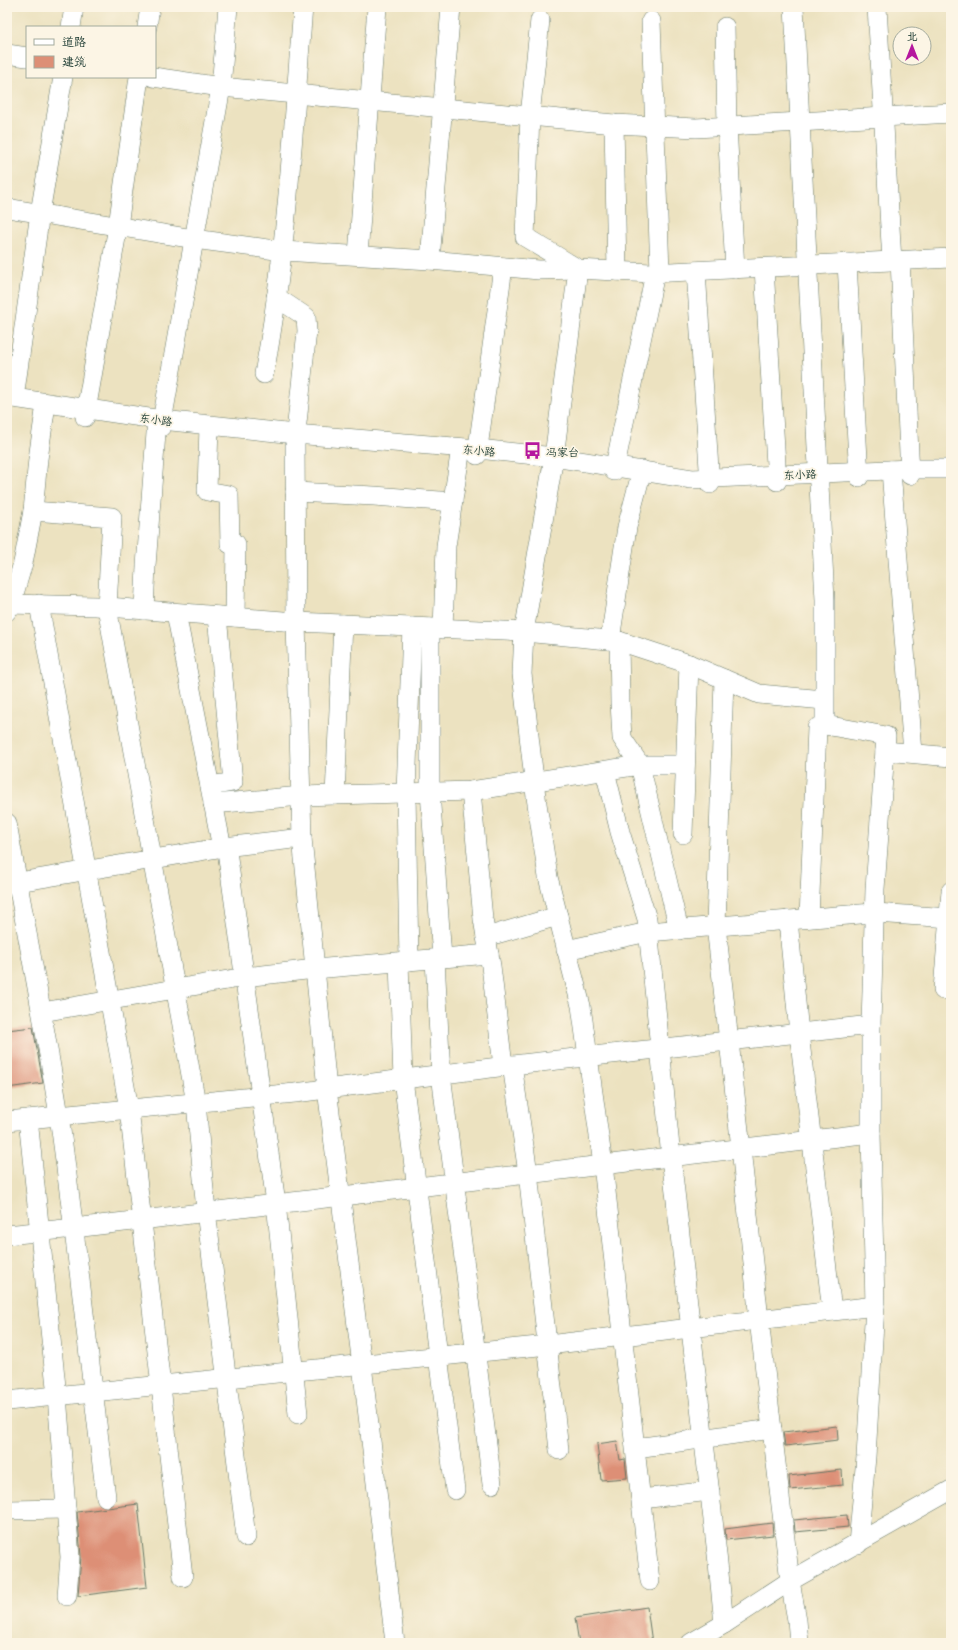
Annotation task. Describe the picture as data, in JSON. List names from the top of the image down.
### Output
{
  "streets": {
    "street": ["东小路"]
  },
  "places": {
    "bus stop": ["冯家台"]
  },
  "legend": ["道路", "建筑"],
  "north": "top"
}
